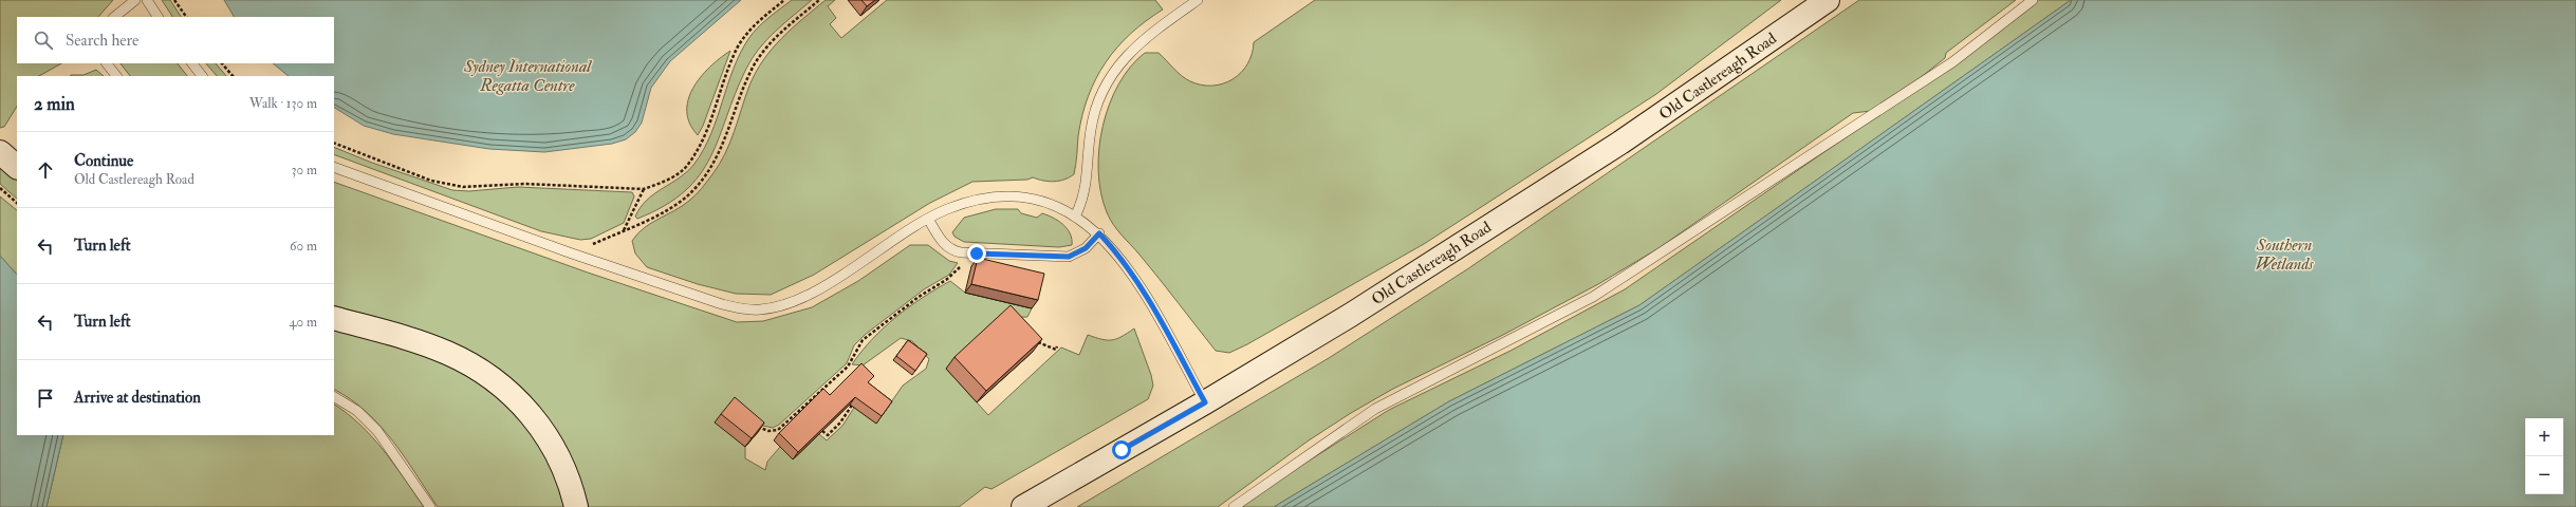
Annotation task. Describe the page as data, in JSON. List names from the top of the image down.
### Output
{
  "streets": {
    "street": ["Old Castlereagh Road"]
  },
  "water": ["Sydney International Regatta Centre", "Southern Wetlands"],
  "page": {
    "search": "Search here",
    "heading": ["2 min", "Walk · 130 m"],
    "list": [
      ["Continue", "Old Castlereagh Road", "30 m"],
      ["Turn left", "60 m"],
      ["Turn left", "40 m"],
      "Arrive at destination"
    ],
    "map_buttons": ["+", "−"]
  }
}
